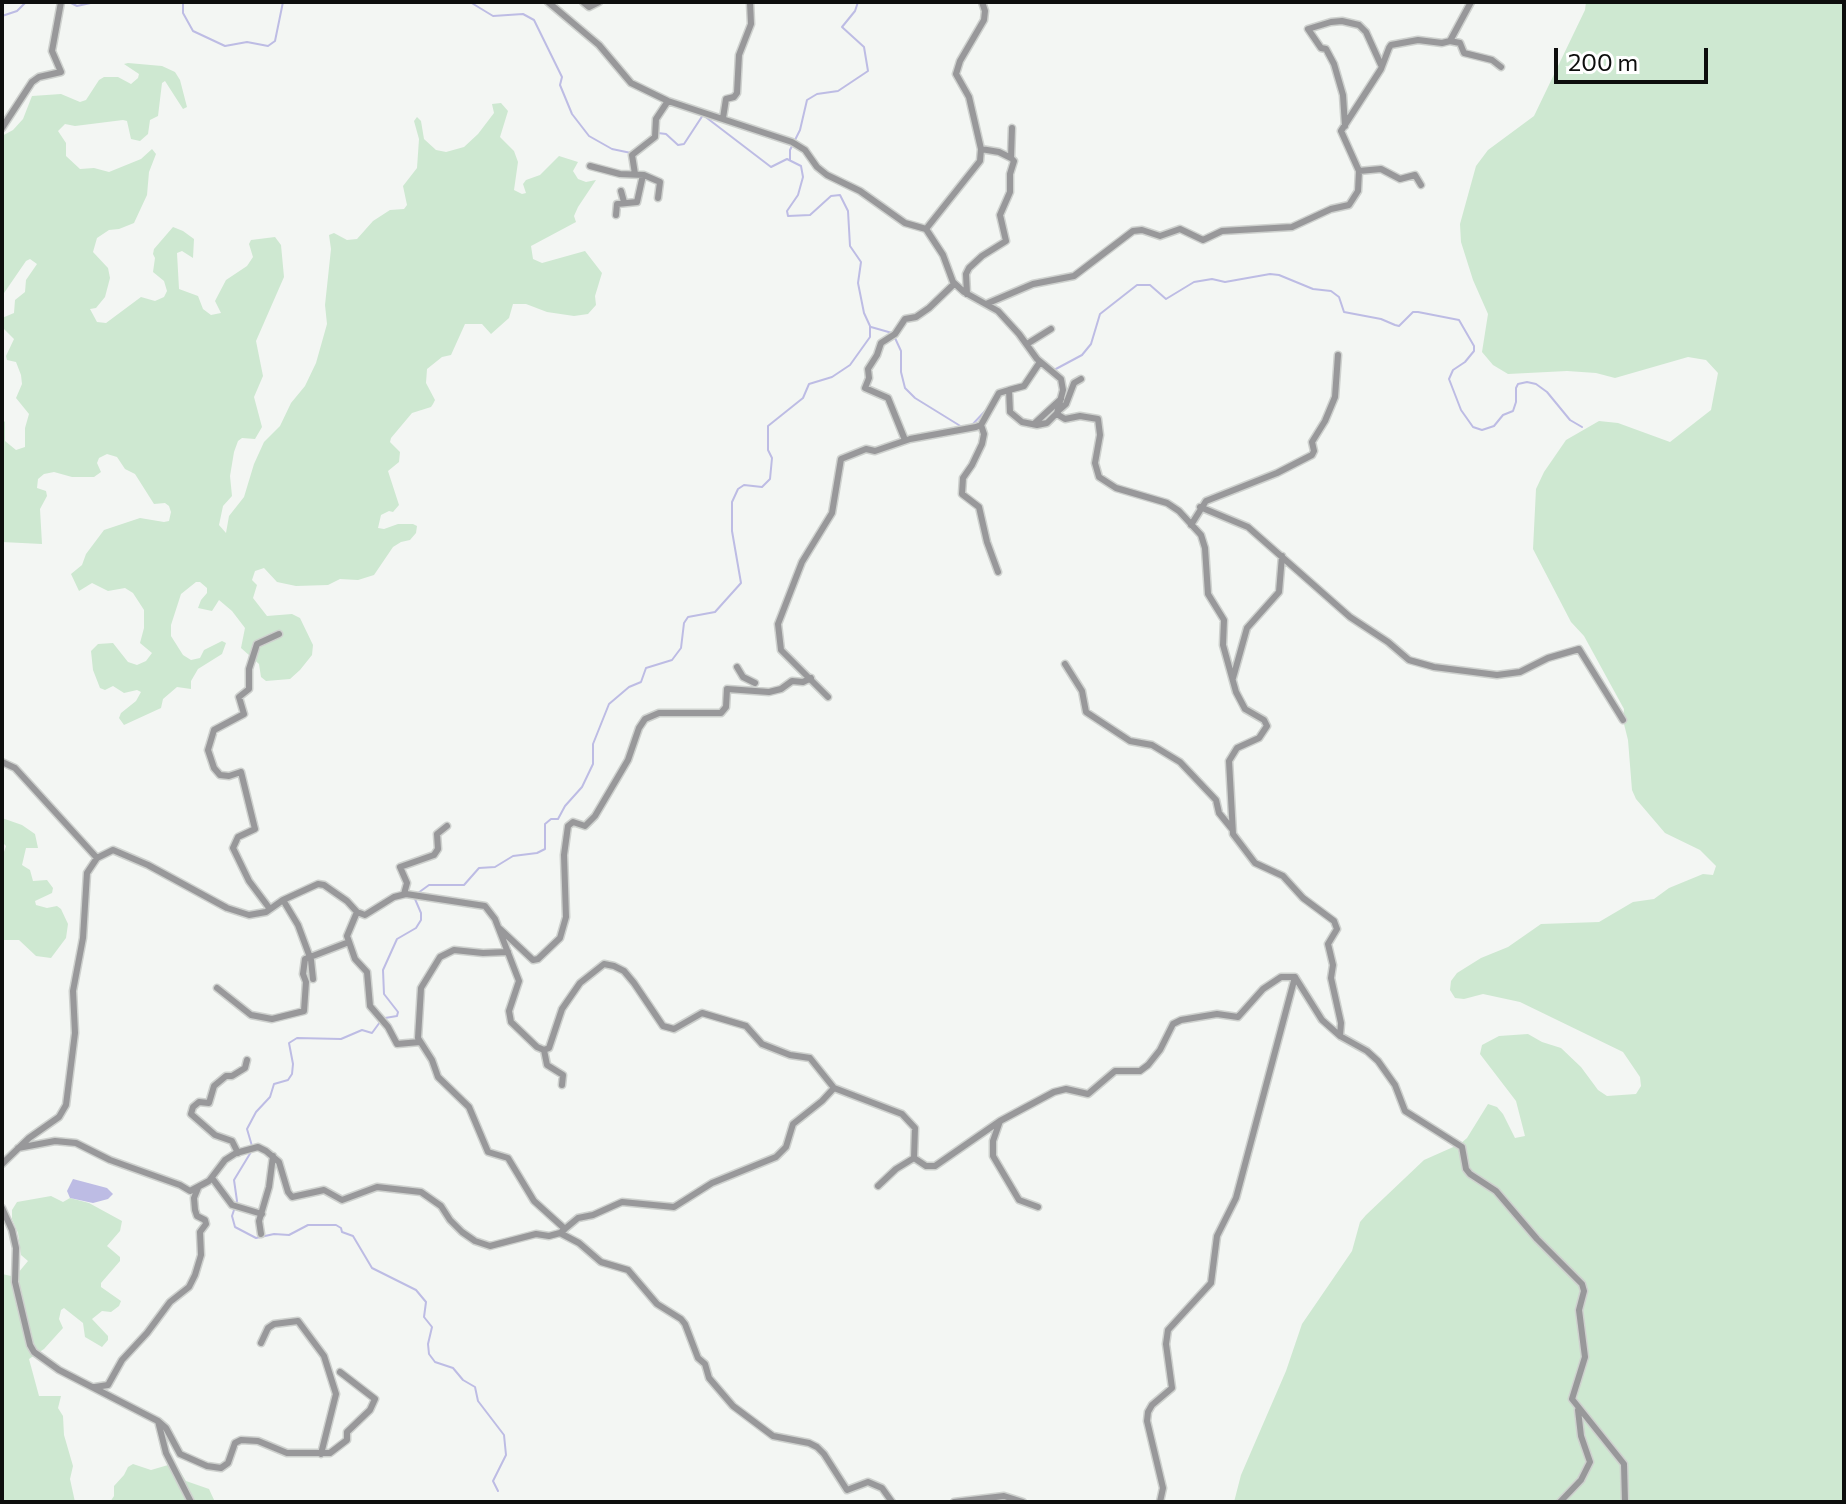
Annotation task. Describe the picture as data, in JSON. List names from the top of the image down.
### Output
{
  "scale_bar": "200 m"
}
